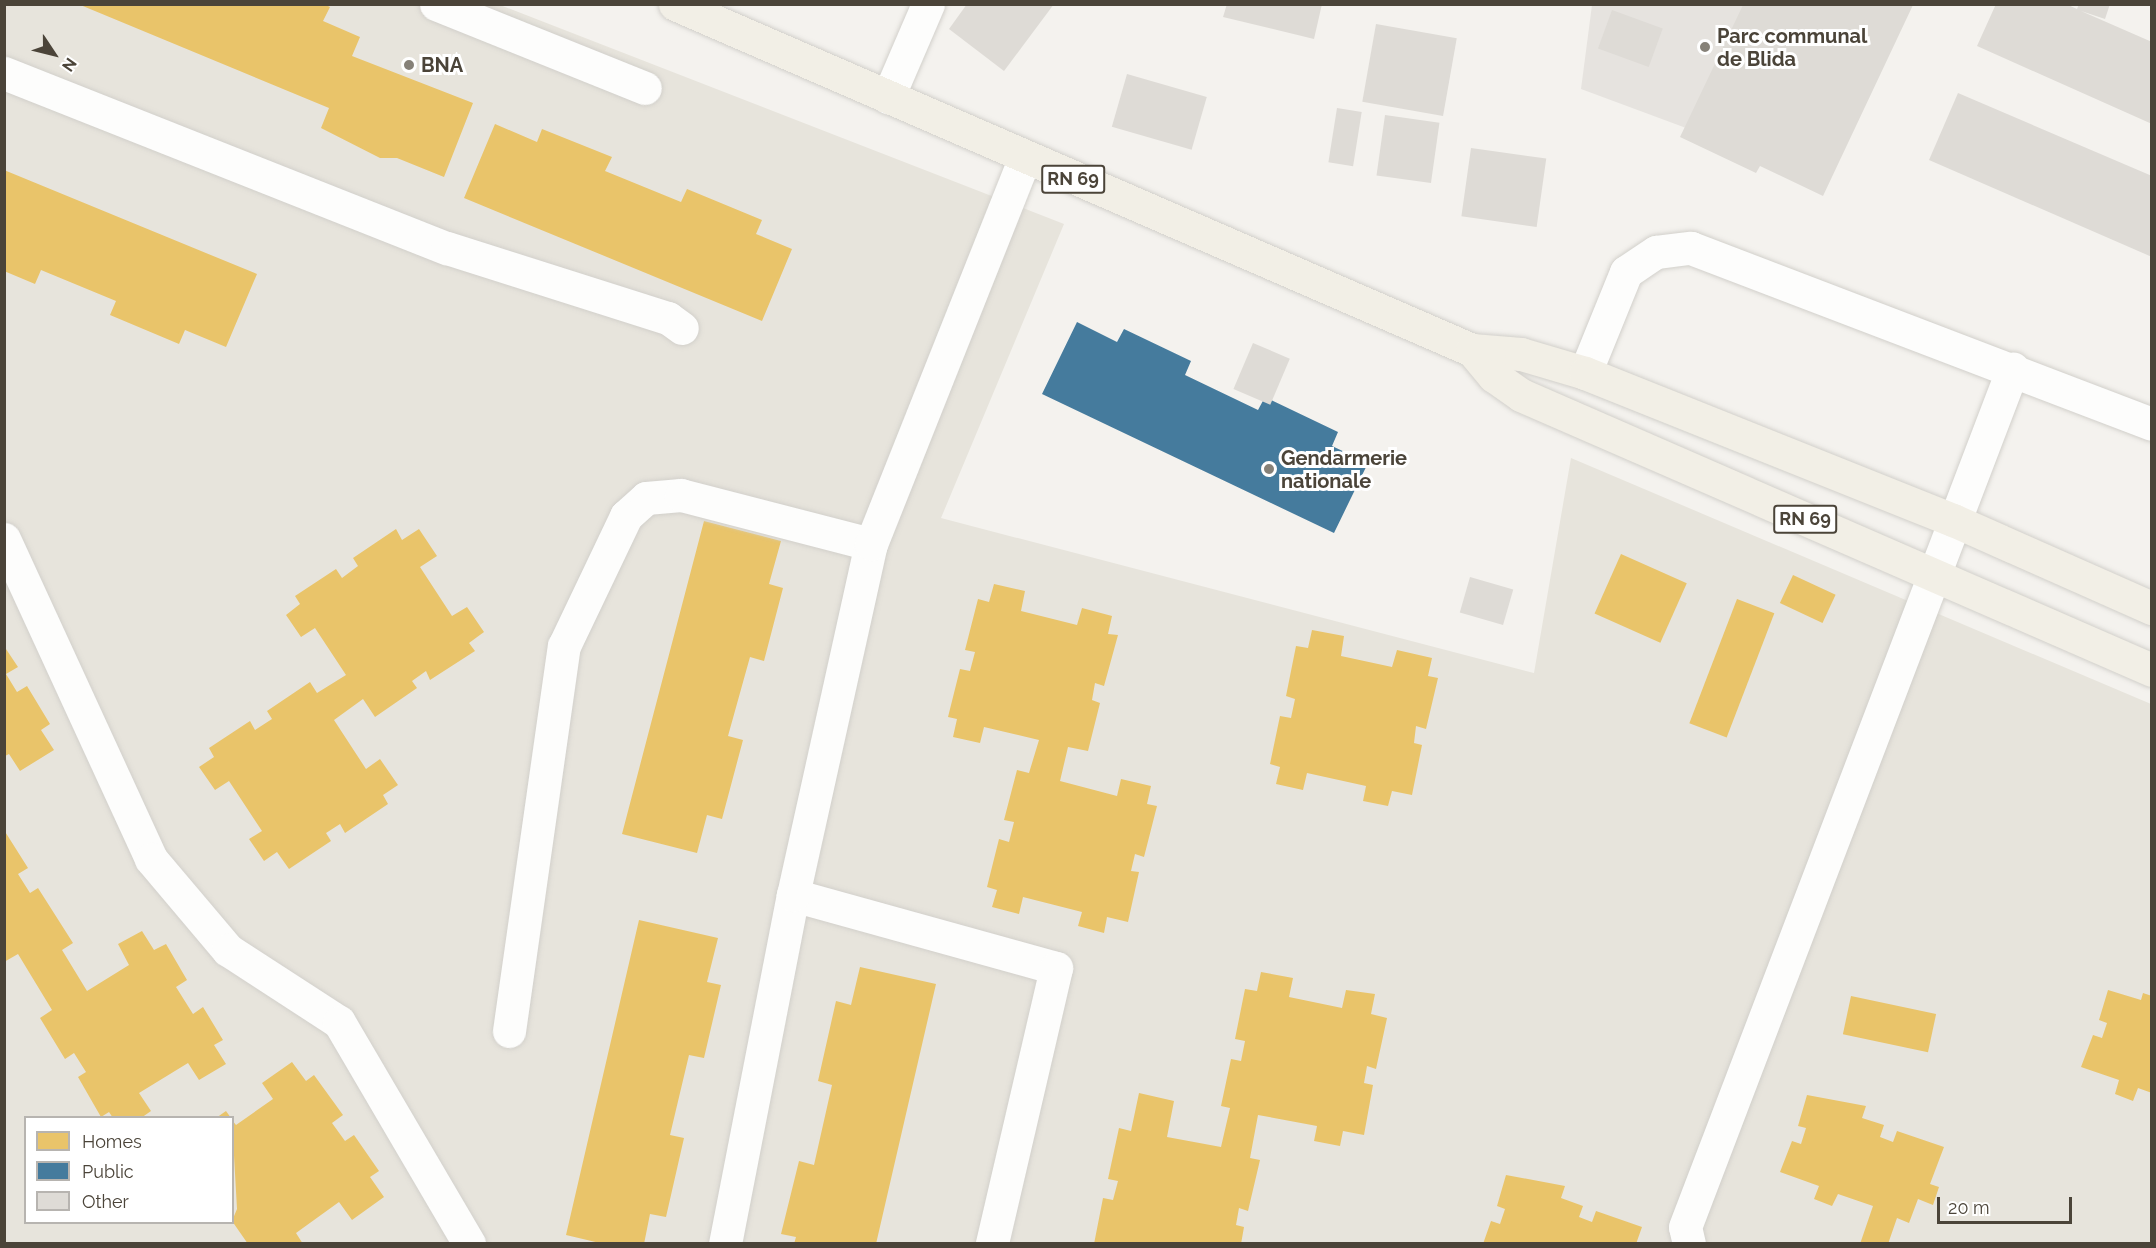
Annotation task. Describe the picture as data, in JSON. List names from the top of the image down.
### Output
{
  "streets": {
    "main road": ["RN 69"]
  },
  "places": ["Parc communal de Blida", "BNA", "Gendarmerie nationale"],
  "legend": ["Homes", "Public", "Other"],
  "scale_bar": "20 m",
  "north": "bottom right"
}
